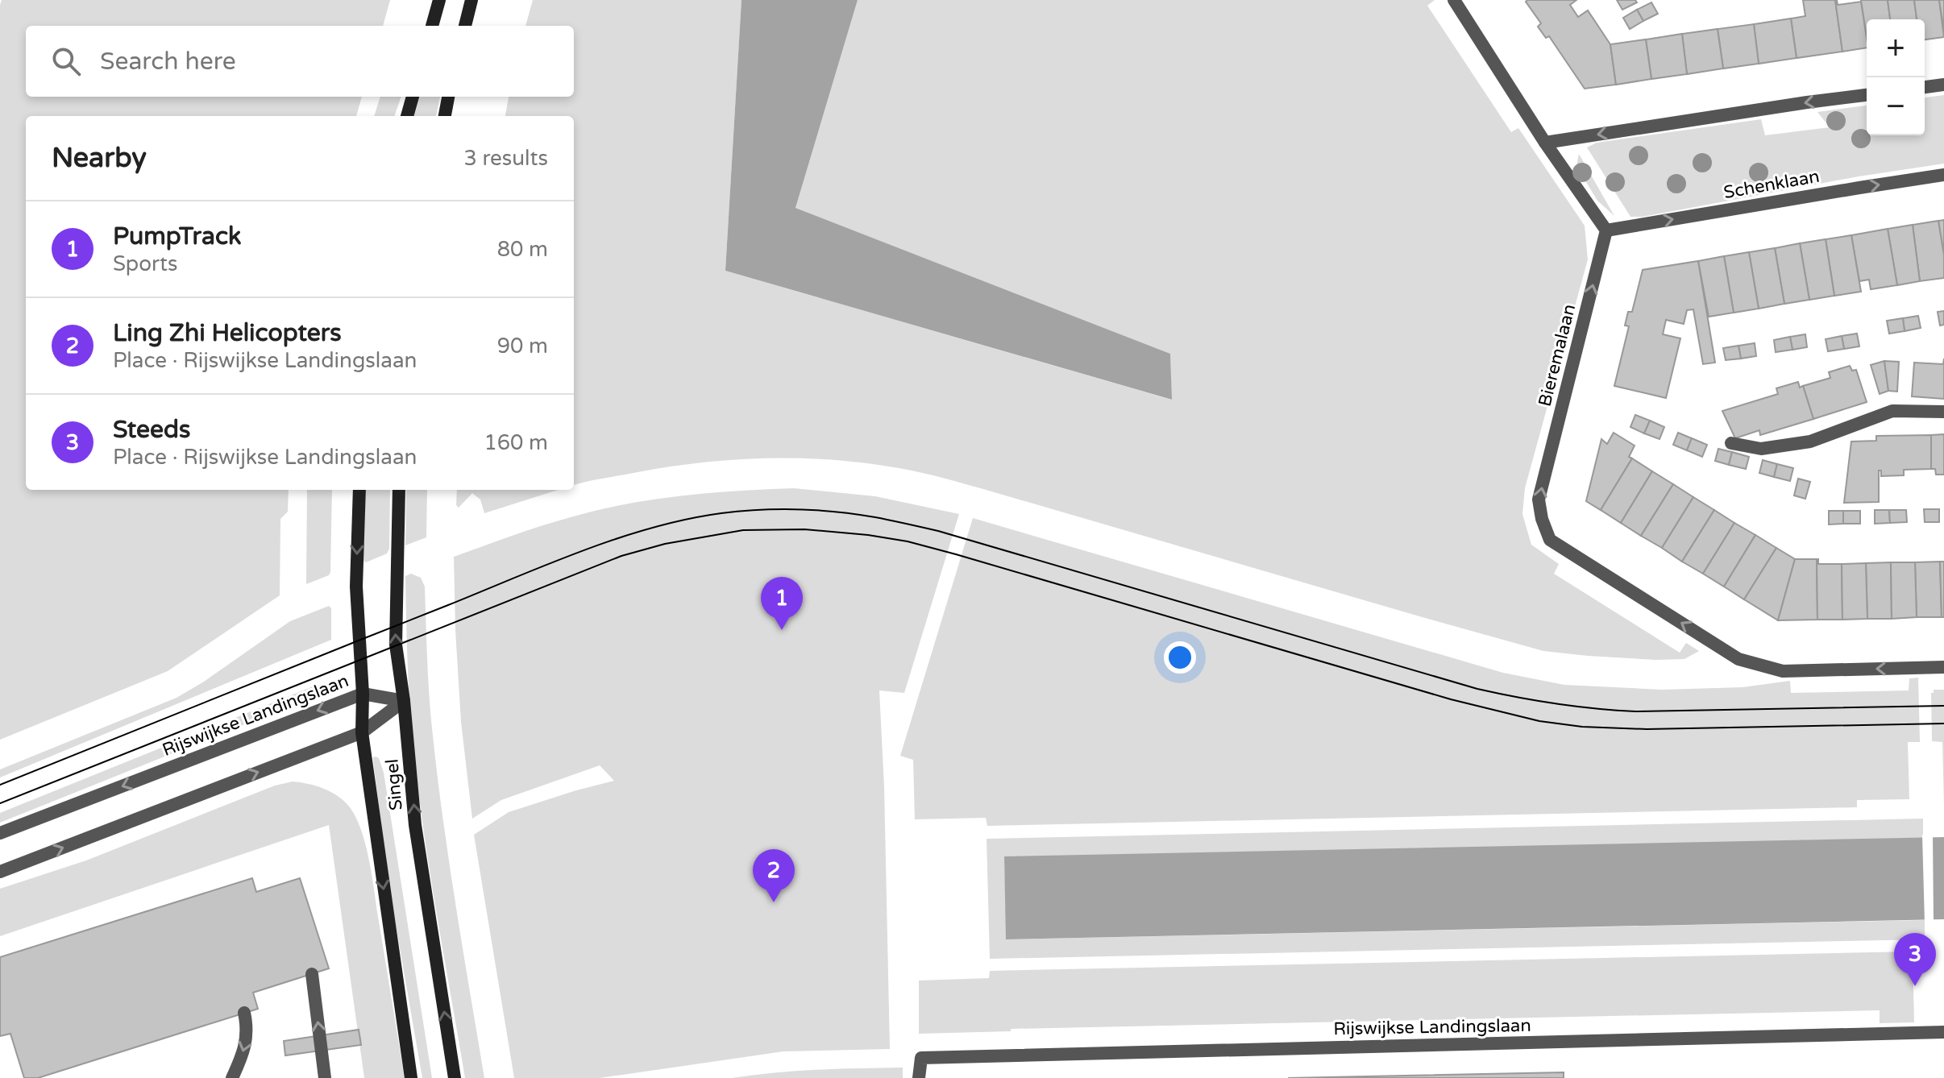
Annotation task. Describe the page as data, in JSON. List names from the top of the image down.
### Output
{
  "streets": {
    "main road": ["Singel"],
    "street": ["Schenklaan", "Bieremalaan", "Rijswijkse Landingslaan"]
  },
  "crossings": [
    ["Schenklaan", "Bieremalaan"],
    ["Rijswijkse Landingslaan", "Singel"]
  ],
  "page": {
    "map_buttons": ["+", "−"],
    "search": "Search here",
    "heading": ["Nearby", "3 results"],
    "list": [
      {
        "mark": "1",
        "name": "PumpTrack",
        "note": "Sports",
        "value": "80 m"
      },
      {
        "mark": "2",
        "name": "Ling Zhi Helicopters",
        "note": "Place · Rijswijkse Landingslaan",
        "value": "90 m"
      },
      {
        "mark": "3",
        "name": "Steeds",
        "note": "Place · Rijswijkse Landingslaan",
        "value": "160 m"
      }
    ],
    "pins": ["1", "2", "3"]
  }
}
